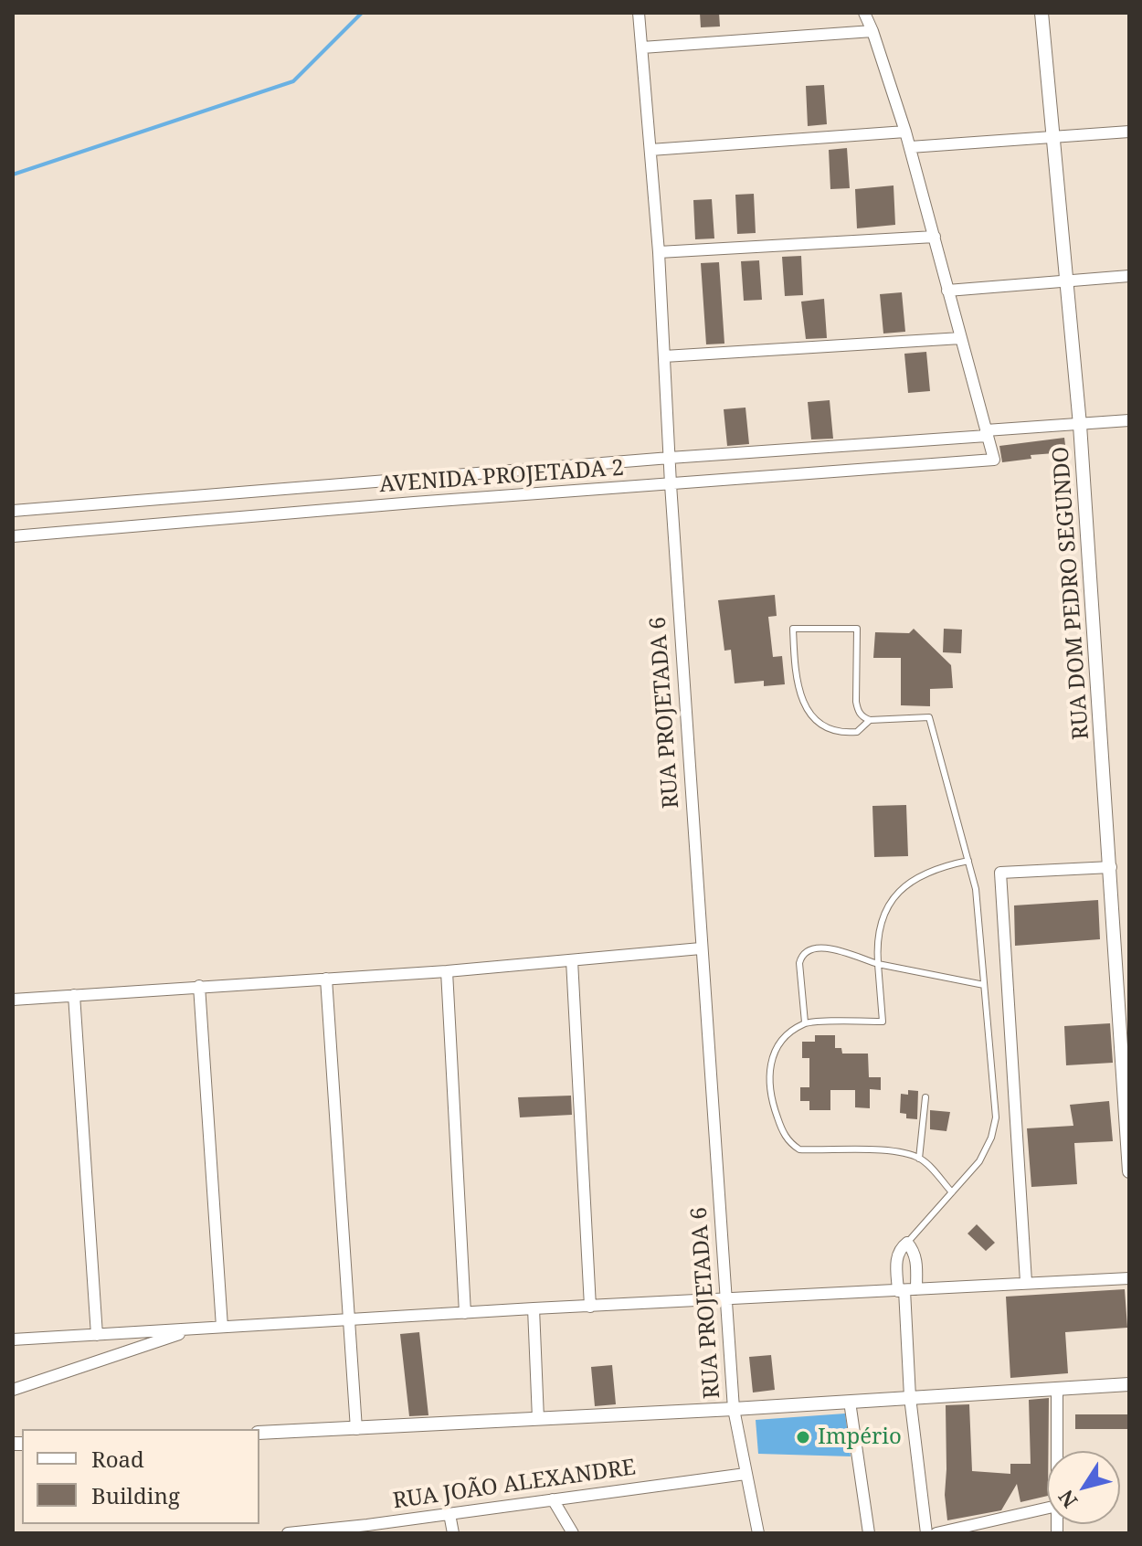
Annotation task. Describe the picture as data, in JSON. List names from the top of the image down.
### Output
{
  "streets": {
    "street": [
      "AVENIDA PROJETADA 2",
      "RUA DOM PEDRO SEGUNDO",
      "RUA PROJETADA 6",
      "RUA JOÃO ALEXANDRE"
    ]
  },
  "crossings": [
    ["AVENIDA PROJETADA 2", "RUA DOM PEDRO SEGUNDO"],
    ["AVENIDA PROJETADA 2", "RUA PROJETADA 6"],
    ["RUA PROJETADA 6", "RUA JOÃO ALEXANDRE"]
  ],
  "places": ["Império"],
  "legend": ["Road", "Building"],
  "north": "bottom left"
}
